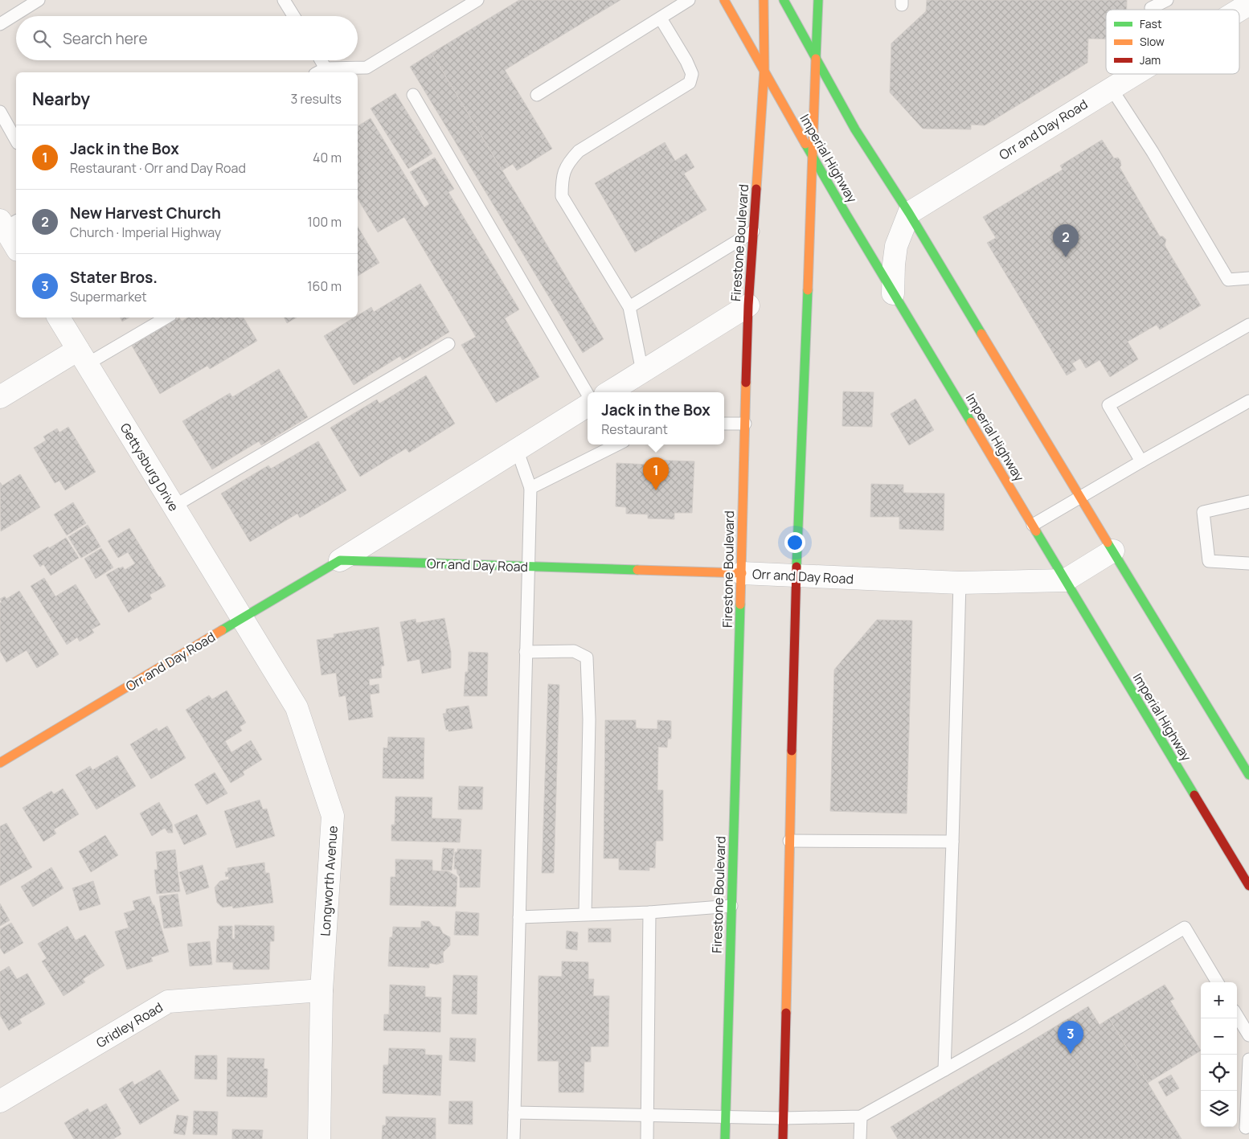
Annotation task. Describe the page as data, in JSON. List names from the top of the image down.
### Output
{
  "streets": {
    "main road": ["Orr and Day Road", "Imperial Highway", "Firestone Boulevard"],
    "street": ["Gettysburg Drive", "Longworth Avenue", "Gridley Road"]
  },
  "crossings": [
    ["Orr and Day Road", "Imperial Highway"],
    ["Orr and Day Road", "Firestone Boulevard"],
    ["Orr and Day Road", "Gettysburg Drive"],
    ["Orr and Day Road", "Longworth Avenue"],
    ["Imperial Highway", "Firestone Boulevard"],
    ["Gettysburg Drive", "Longworth Avenue"],
    ["Longworth Avenue", "Gridley Road"]
  ],
  "legend": ["Fast", "Slow", "Jam"],
  "page": {
    "search": "Search here",
    "heading": ["Nearby", "3 results"],
    "list": [
      {
        "mark": "1",
        "name": "Jack in the Box",
        "note": "Restaurant · Orr and Day Road",
        "value": "40 m"
      },
      {
        "mark": "2",
        "name": "New Harvest Church",
        "note": "Church · Imperial Highway",
        "value": "100 m"
      },
      {
        "mark": "3",
        "name": "Stater Bros.",
        "note": "Supermarket",
        "value": "160 m"
      }
    ],
    "pins": ["2", "1", "3"],
    "popup": ["Jack in the Box", "Restaurant"],
    "map_buttons": ["+", "−"]
  }
}
